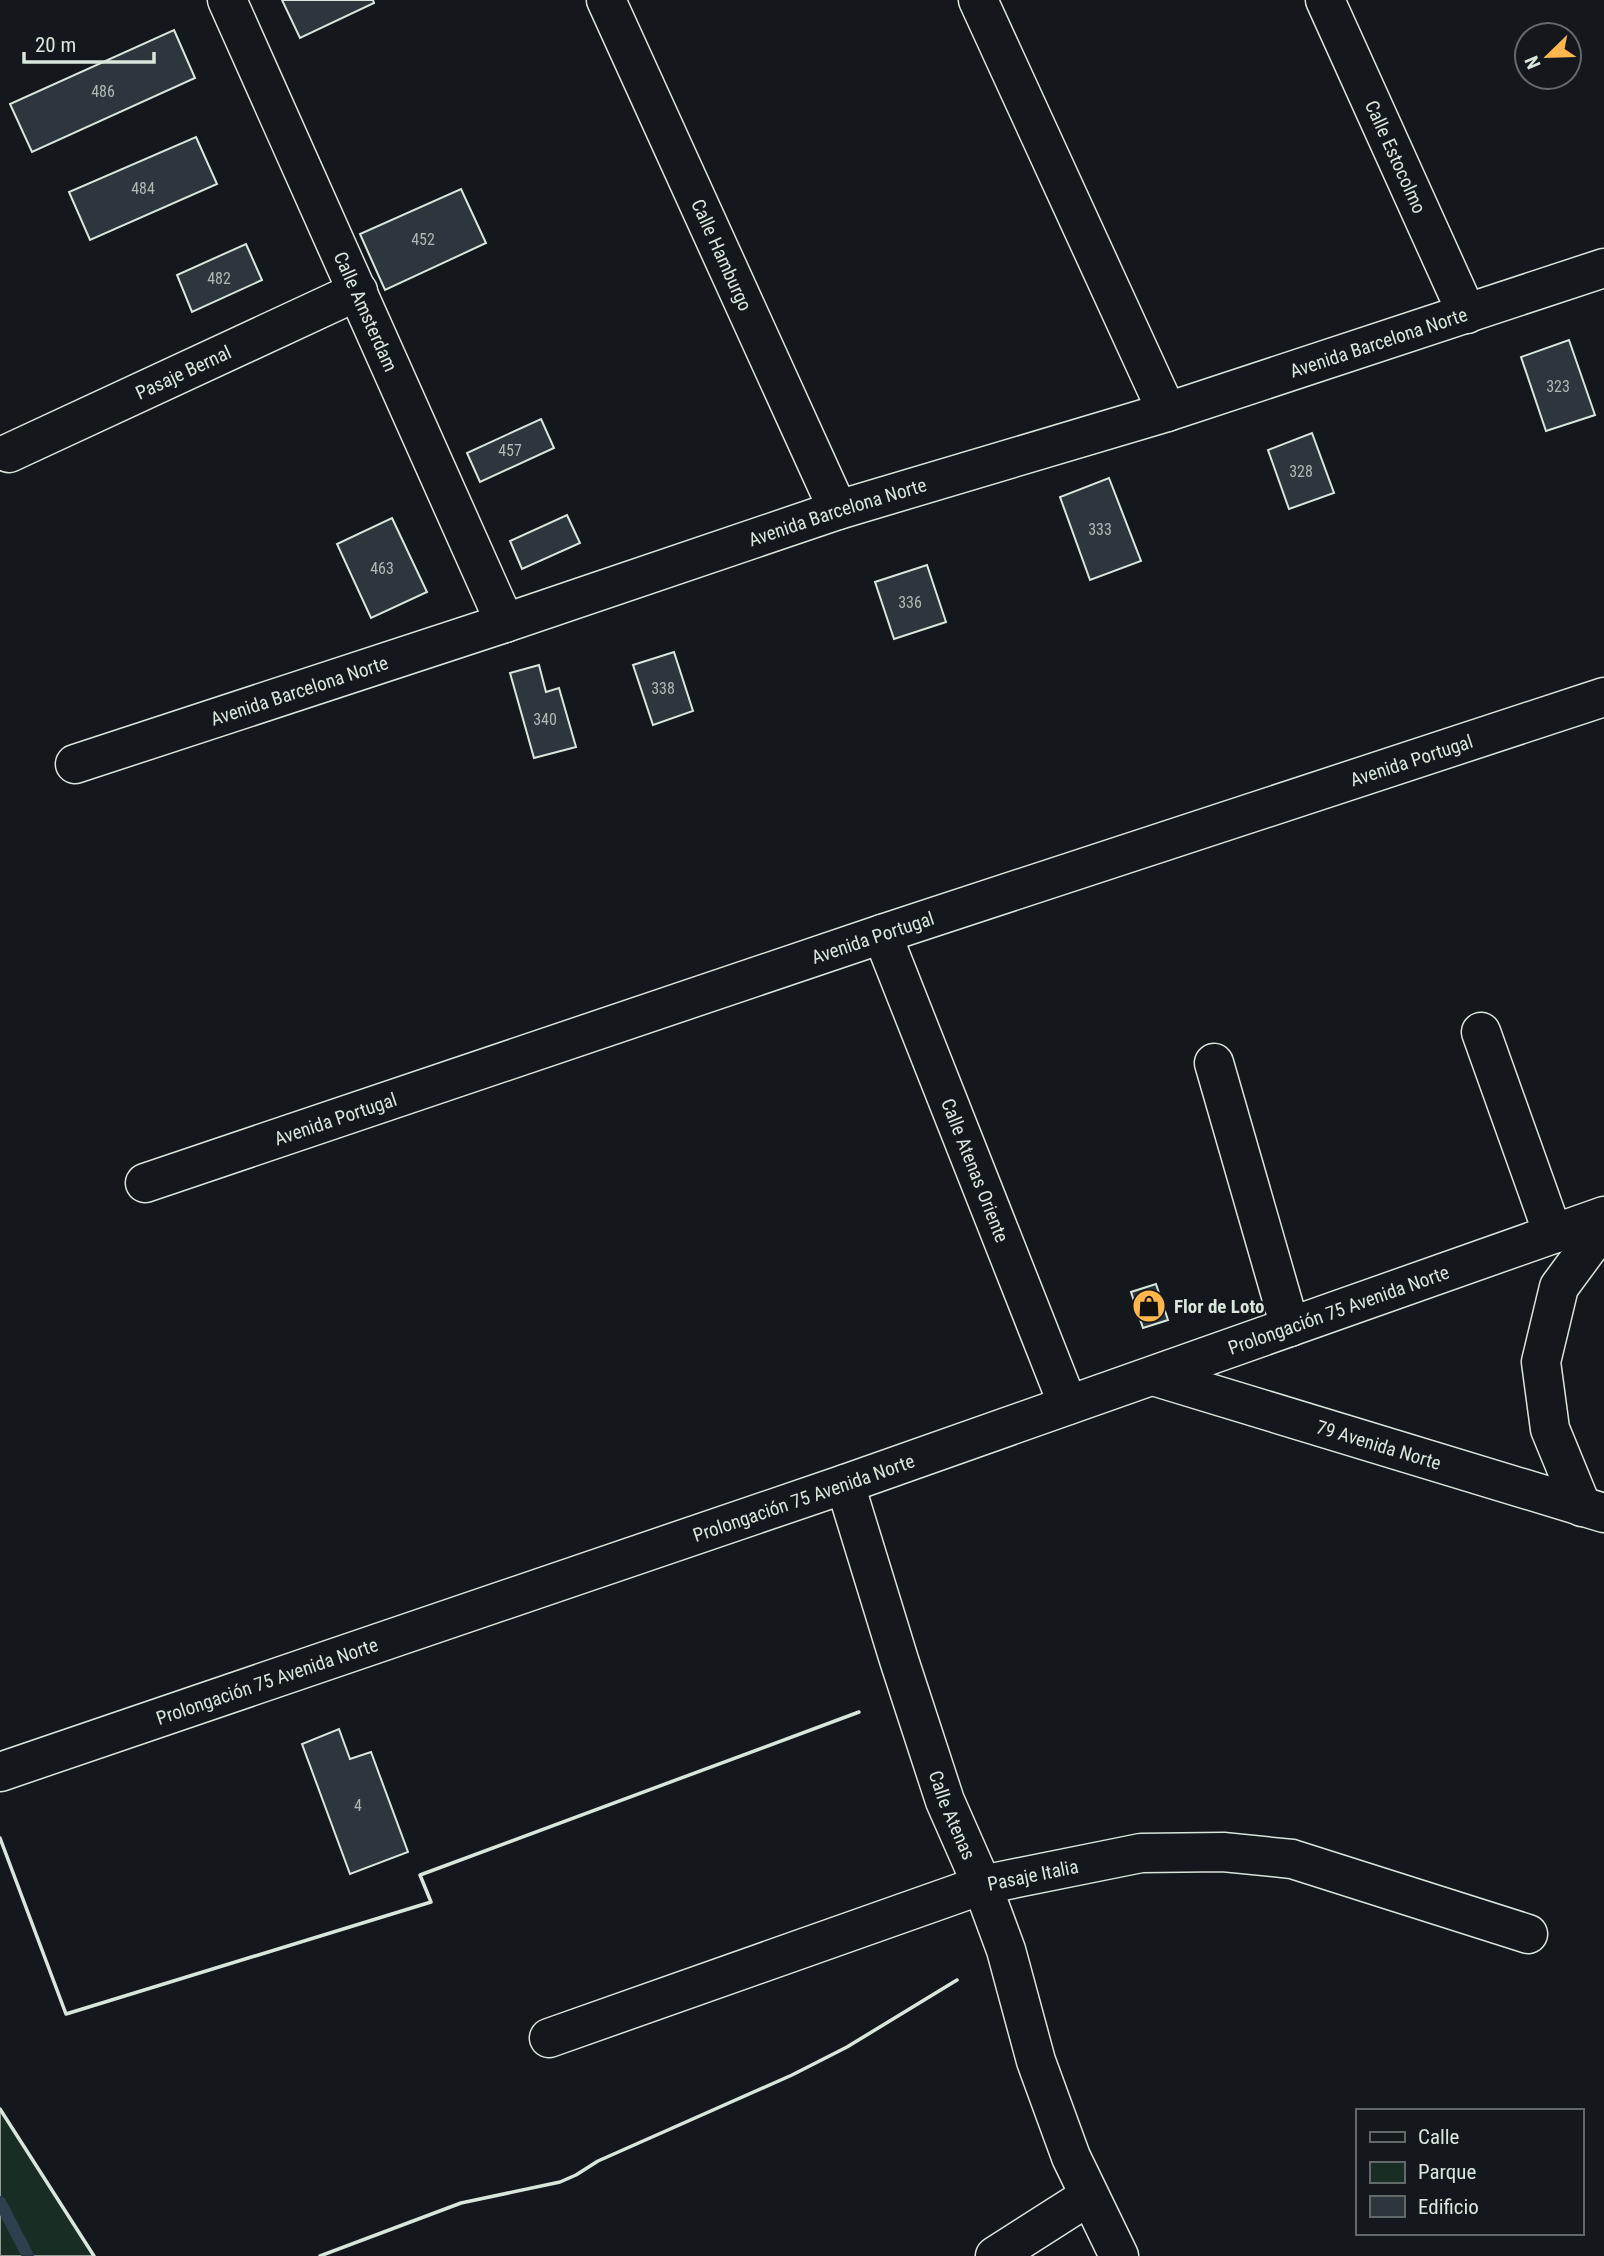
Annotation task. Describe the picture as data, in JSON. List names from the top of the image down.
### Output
{
  "streets": {
    "street": [
      "Calle Estocolmo",
      "Calle Hamburgo",
      "Calle Amsterdam",
      "Avenida Barcelona Norte",
      "Pasaje Bernal",
      "Avenida Portugal",
      "Calle Atenas Oriente",
      "Prolongación 75 Avenida Norte",
      "79 Avenida Norte",
      "Calle Atenas",
      "Pasaje Italia"
    ]
  },
  "crossings": [
    ["Calle Estocolmo", "Avenida Barcelona Norte"],
    ["Calle Hamburgo", "Avenida Barcelona Norte"],
    ["Calle Amsterdam", "Avenida Barcelona Norte"],
    ["Calle Amsterdam", "Pasaje Bernal"],
    ["Avenida Portugal", "Calle Atenas Oriente"],
    ["Calle Atenas Oriente", "Prolongación 75 Avenida Norte"],
    ["Prolongación 75 Avenida Norte", "79 Avenida Norte"],
    ["Prolongación 75 Avenida Norte", "Calle Atenas"],
    ["Calle Atenas", "Pasaje Italia"]
  ],
  "places": {
    "shop": ["Flor de Loto"]
  },
  "house_numbers": [
    "486",
    "484",
    "452",
    "482",
    "323",
    "457",
    "328",
    "333",
    "463",
    "336",
    "338",
    "340",
    "4"
  ],
  "legend": ["Calle", "Parque", "Edificio"],
  "scale_bar": "20 m",
  "north": "bottom left"
}
